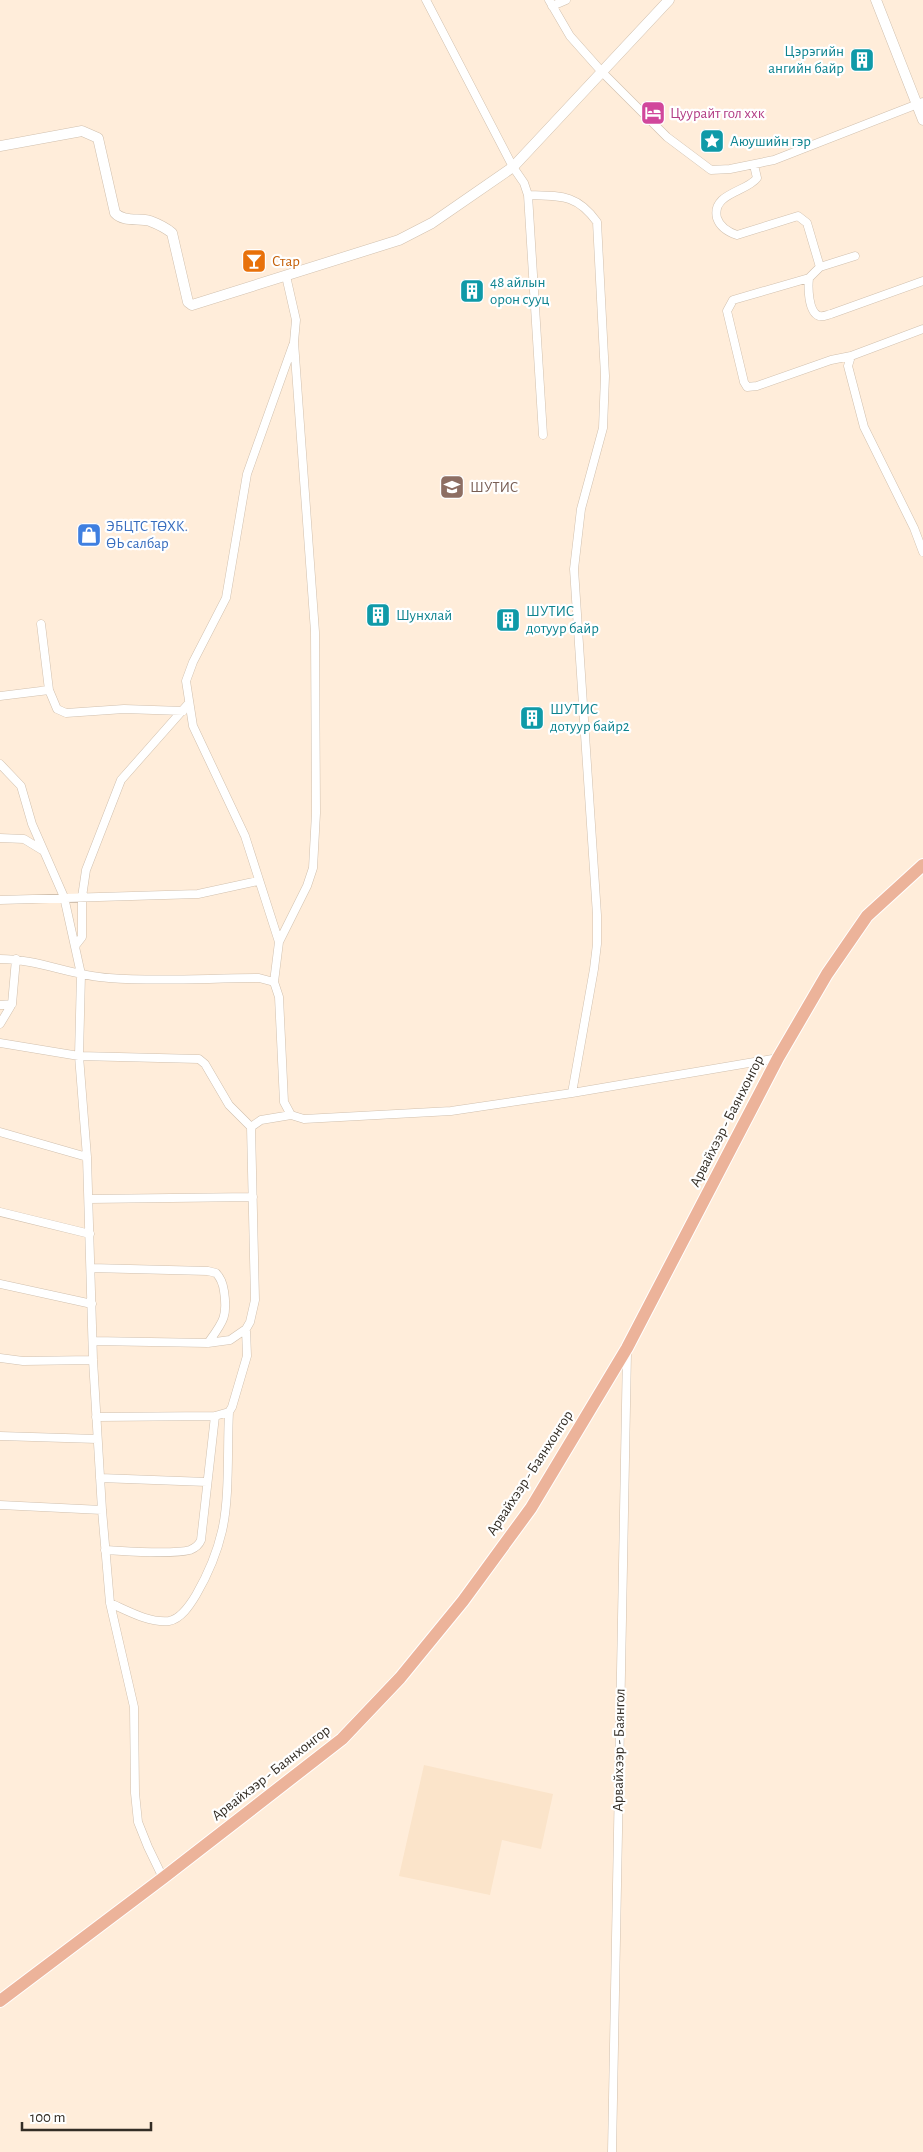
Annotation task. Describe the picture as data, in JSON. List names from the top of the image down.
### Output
{
  "streets": {
    "highway": ["Арвайхээр - Баянхонгор"],
    "street": ["Арвайхээр - Баянгол"]
  },
  "crossings": [
    ["Арвайхээр - Баянхонгор", "Арвайхээр - Баянгол"]
  ],
  "places": {
    "building": [
      "Цэрэгийн ангийн байр",
      "48 айлын орон сууц",
      "Шунхлай",
      "ШУТИС дотуур байр",
      "ШУТИС дотуур байр2"
    ],
    "hotel": ["Цуурайт гол ххк"],
    "place": ["Аюушийн гэр"],
    "bar": ["Стар"],
    "school or university": ["ШУТИС"],
    "shop": ["ЭБЦТС ТӨХК. ӨЬ салбар"]
  },
  "scale_bar": "100 m"
}
